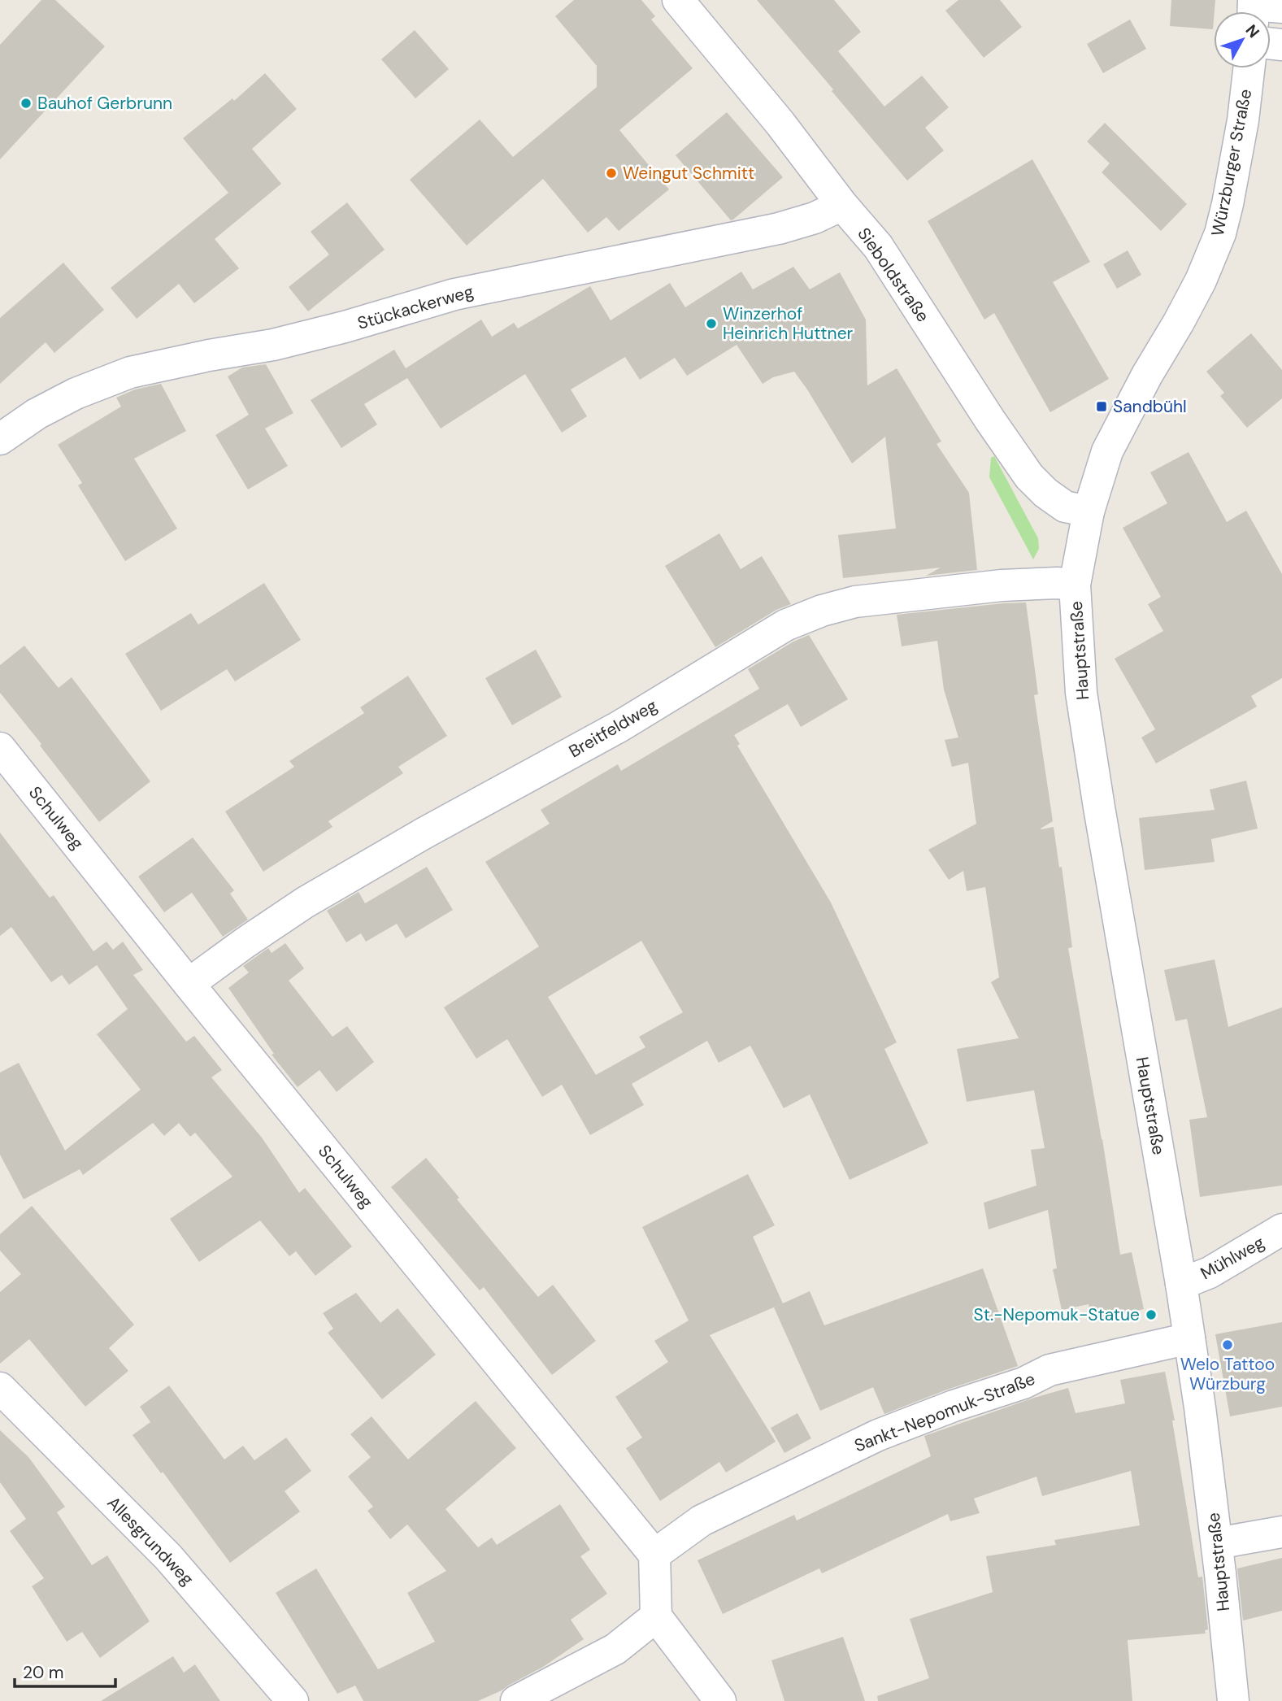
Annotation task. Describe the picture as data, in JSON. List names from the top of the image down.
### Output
{
  "streets": {
    "street": [
      "Würzburger Straße",
      "Sieboldstraße",
      "Stückackerweg",
      "Hauptstraße",
      "Breitfeldweg",
      "Schulweg",
      "Mühlweg",
      "Sankt-Nepomuk-Straße",
      "Allesgrundweg"
    ]
  },
  "crossings": [
    ["Würzburger Straße", "Sieboldstraße"],
    ["Würzburger Straße", "Hauptstraße"],
    ["Sieboldstraße", "Stückackerweg"],
    ["Sieboldstraße", "Hauptstraße"],
    ["Hauptstraße", "Breitfeldweg"],
    ["Hauptstraße", "Mühlweg"],
    ["Hauptstraße", "Sankt-Nepomuk-Straße"],
    ["Breitfeldweg", "Schulweg"],
    ["Schulweg", "Sankt-Nepomuk-Straße"]
  ],
  "places": {
    "other": [
      "Bauhof Gerbrunn",
      "Weingut Schmitt",
      "Winzerhof Heinrich Huttner",
      "St.-Nepomuk-Statue",
      "Welo Tattoo Würzburg"
    ],
    "transit": ["Sandbühl"]
  },
  "scale_bar": "20 m",
  "north": "top right"
}
